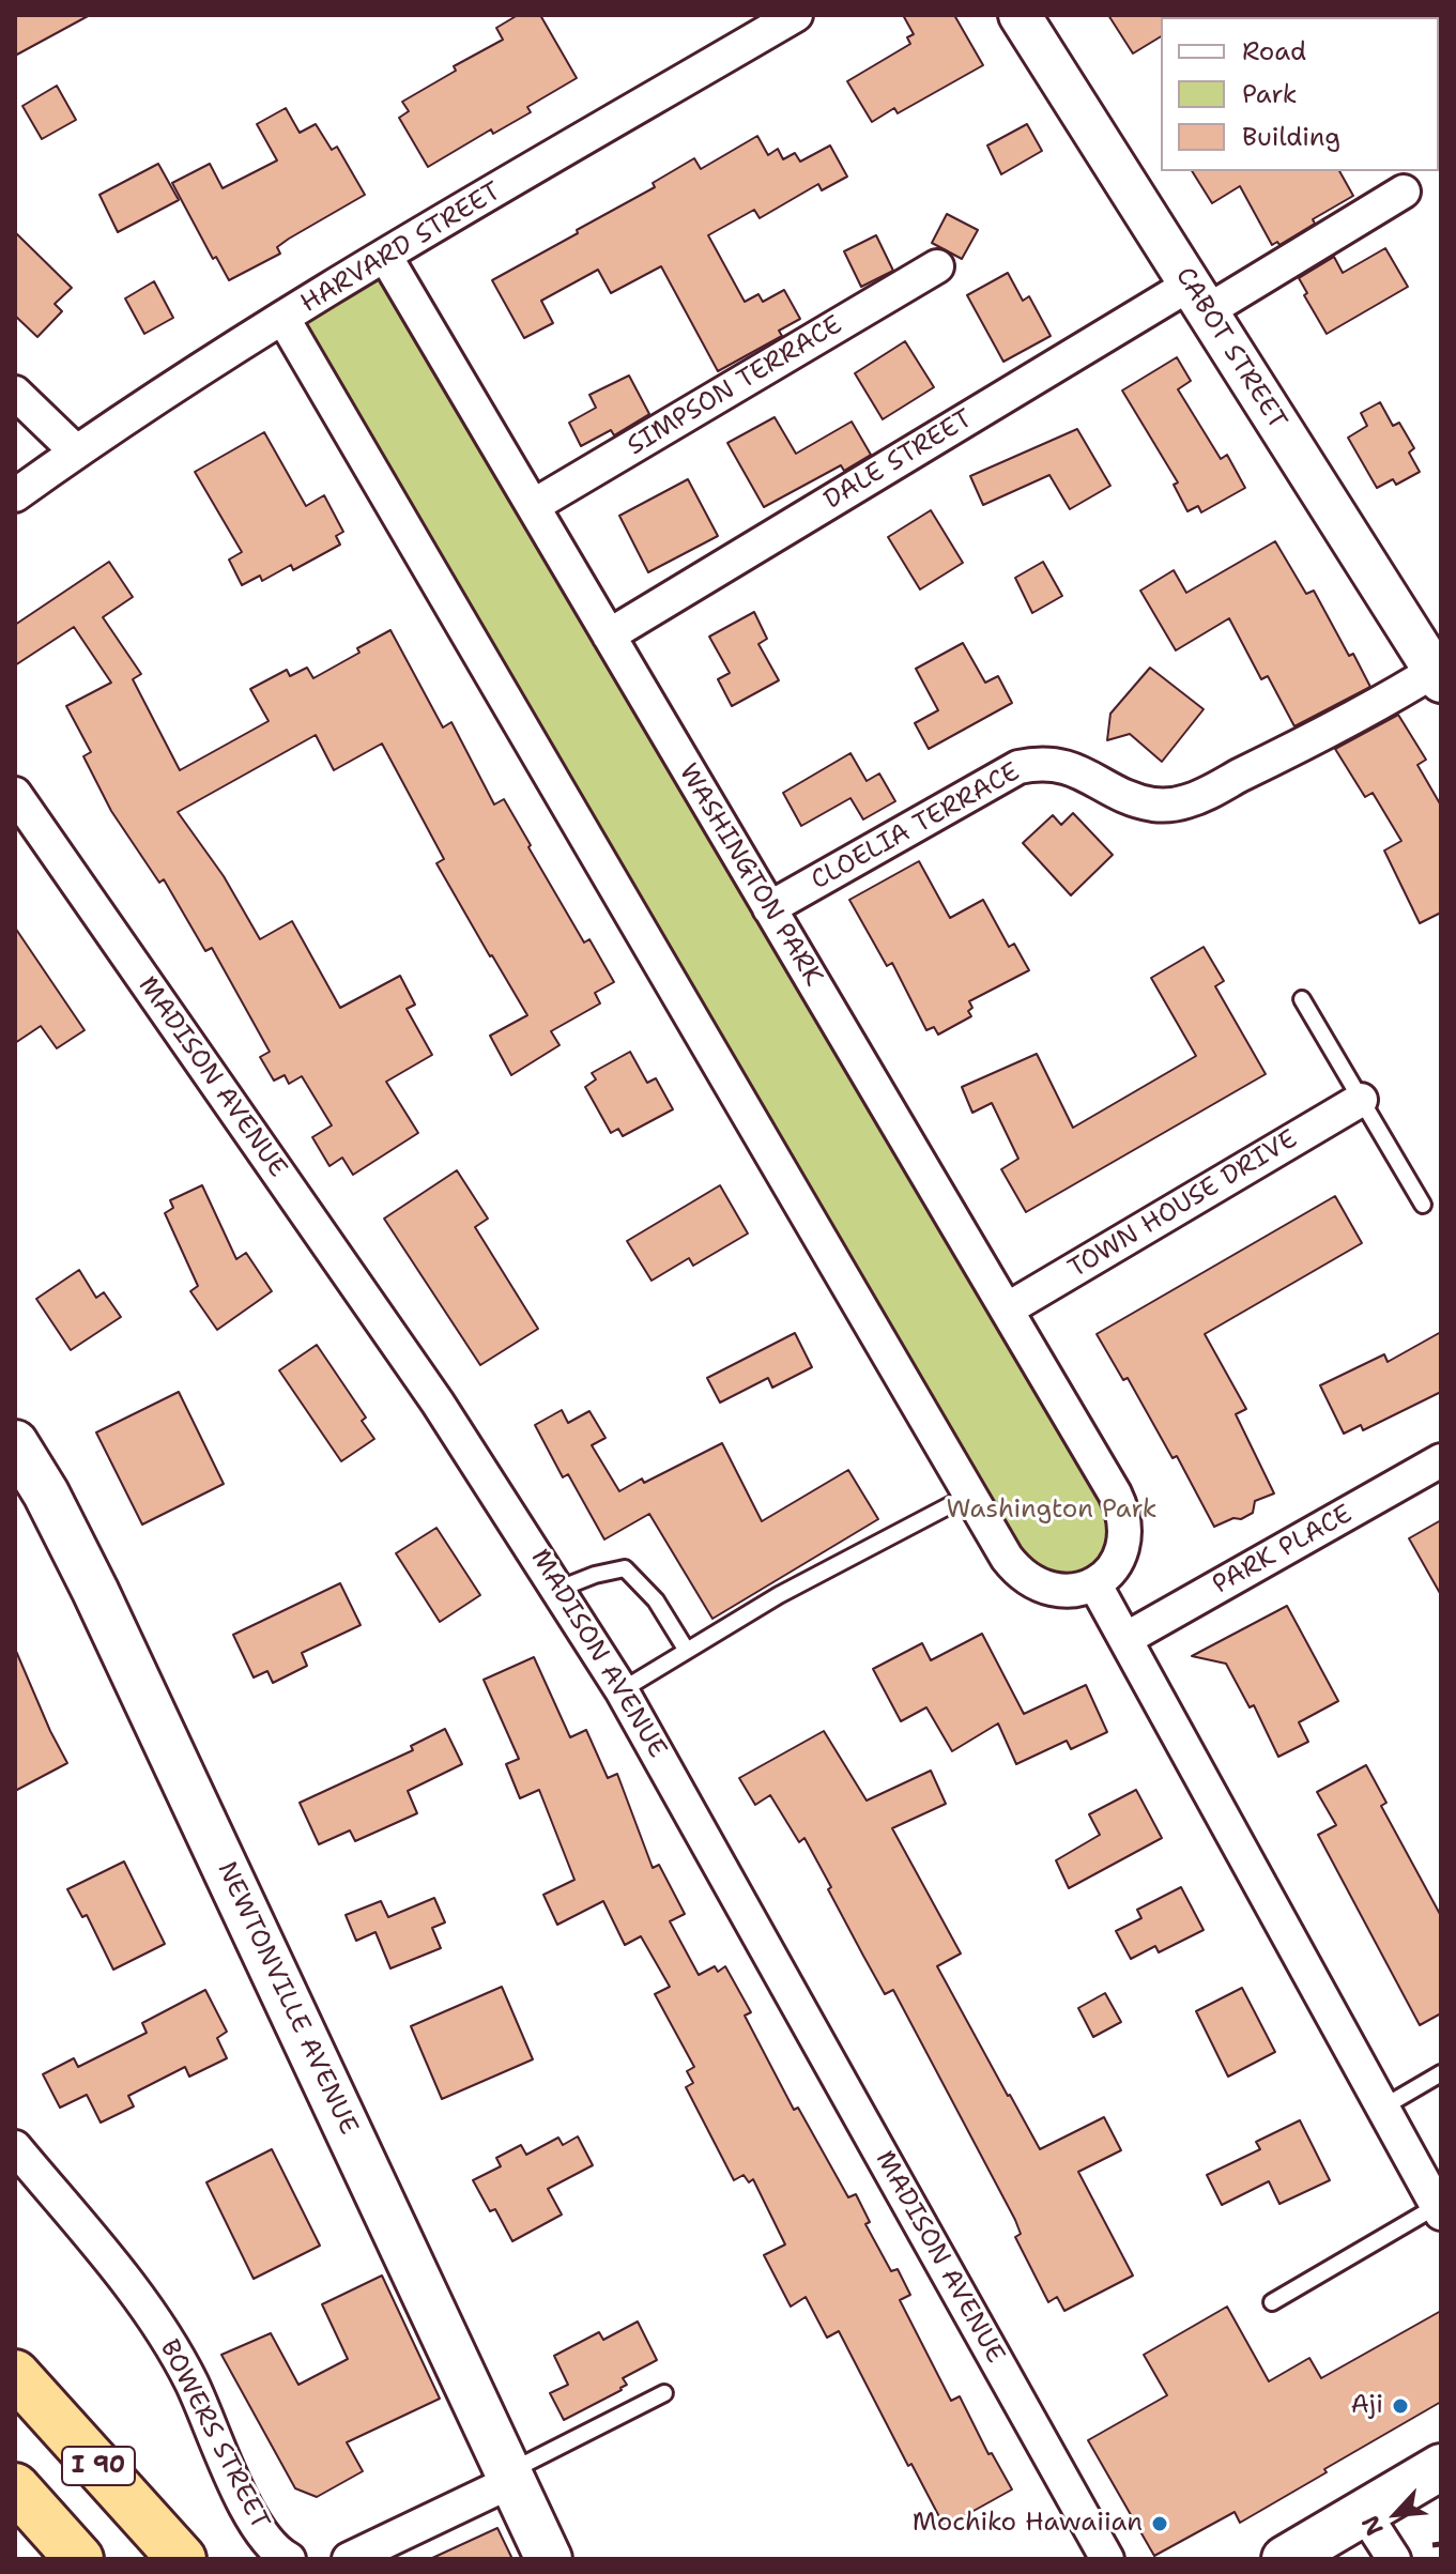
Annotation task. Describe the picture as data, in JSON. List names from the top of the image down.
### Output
{
  "streets": {
    "highway": ["I 90"],
    "main road": ["NEWTONVILLE AVENUE"],
    "street": [
      "HARVARD STREET",
      "CABOT STREET",
      "SIMPSON TERRACE",
      "DALE STREET",
      "CLOELIA TERRACE",
      "WASHINGTON PARK",
      "MADISON AVENUE",
      "TOWN HOUSE DRIVE",
      "PARK PLACE",
      "BOWERS STREET"
    ]
  },
  "crossings": [
    ["HARVARD STREET", "WASHINGTON PARK"],
    ["CABOT STREET", "DALE STREET"],
    ["CABOT STREET", "CLOELIA TERRACE"],
    ["SIMPSON TERRACE", "WASHINGTON PARK"],
    ["DALE STREET", "WASHINGTON PARK"],
    ["CLOELIA TERRACE", "WASHINGTON PARK"],
    ["WASHINGTON PARK", "TOWN HOUSE DRIVE"]
  ],
  "parks": ["Washington Park"],
  "places": ["Aji", "Mochiko Hawaiian"],
  "legend": ["Road", "Park", "Building"],
  "north": "bottom left"
}
